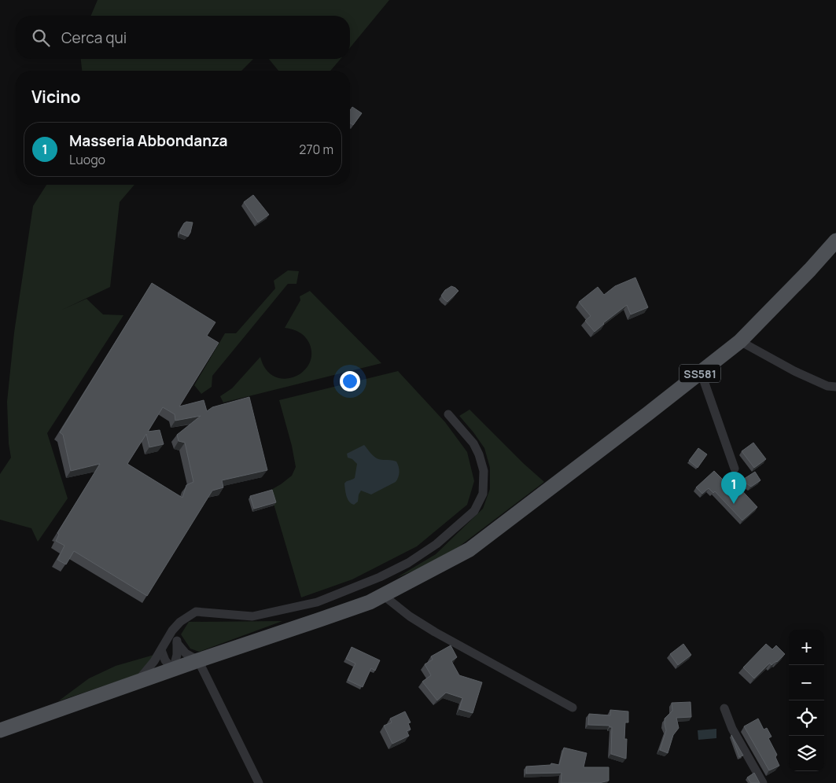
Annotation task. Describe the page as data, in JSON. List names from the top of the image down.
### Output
{
  "streets": {
    "main road": ["SS581"]
  },
  "page": {
    "search": "Cerca qui",
    "heading": "Vicino",
    "list": [
      {
        "mark": "1",
        "name": "Masseria Abbondanza",
        "note": "Luogo",
        "value": "270 m"
      }
    ],
    "pins": "1",
    "map_buttons": ["+", "−"]
  }
}
